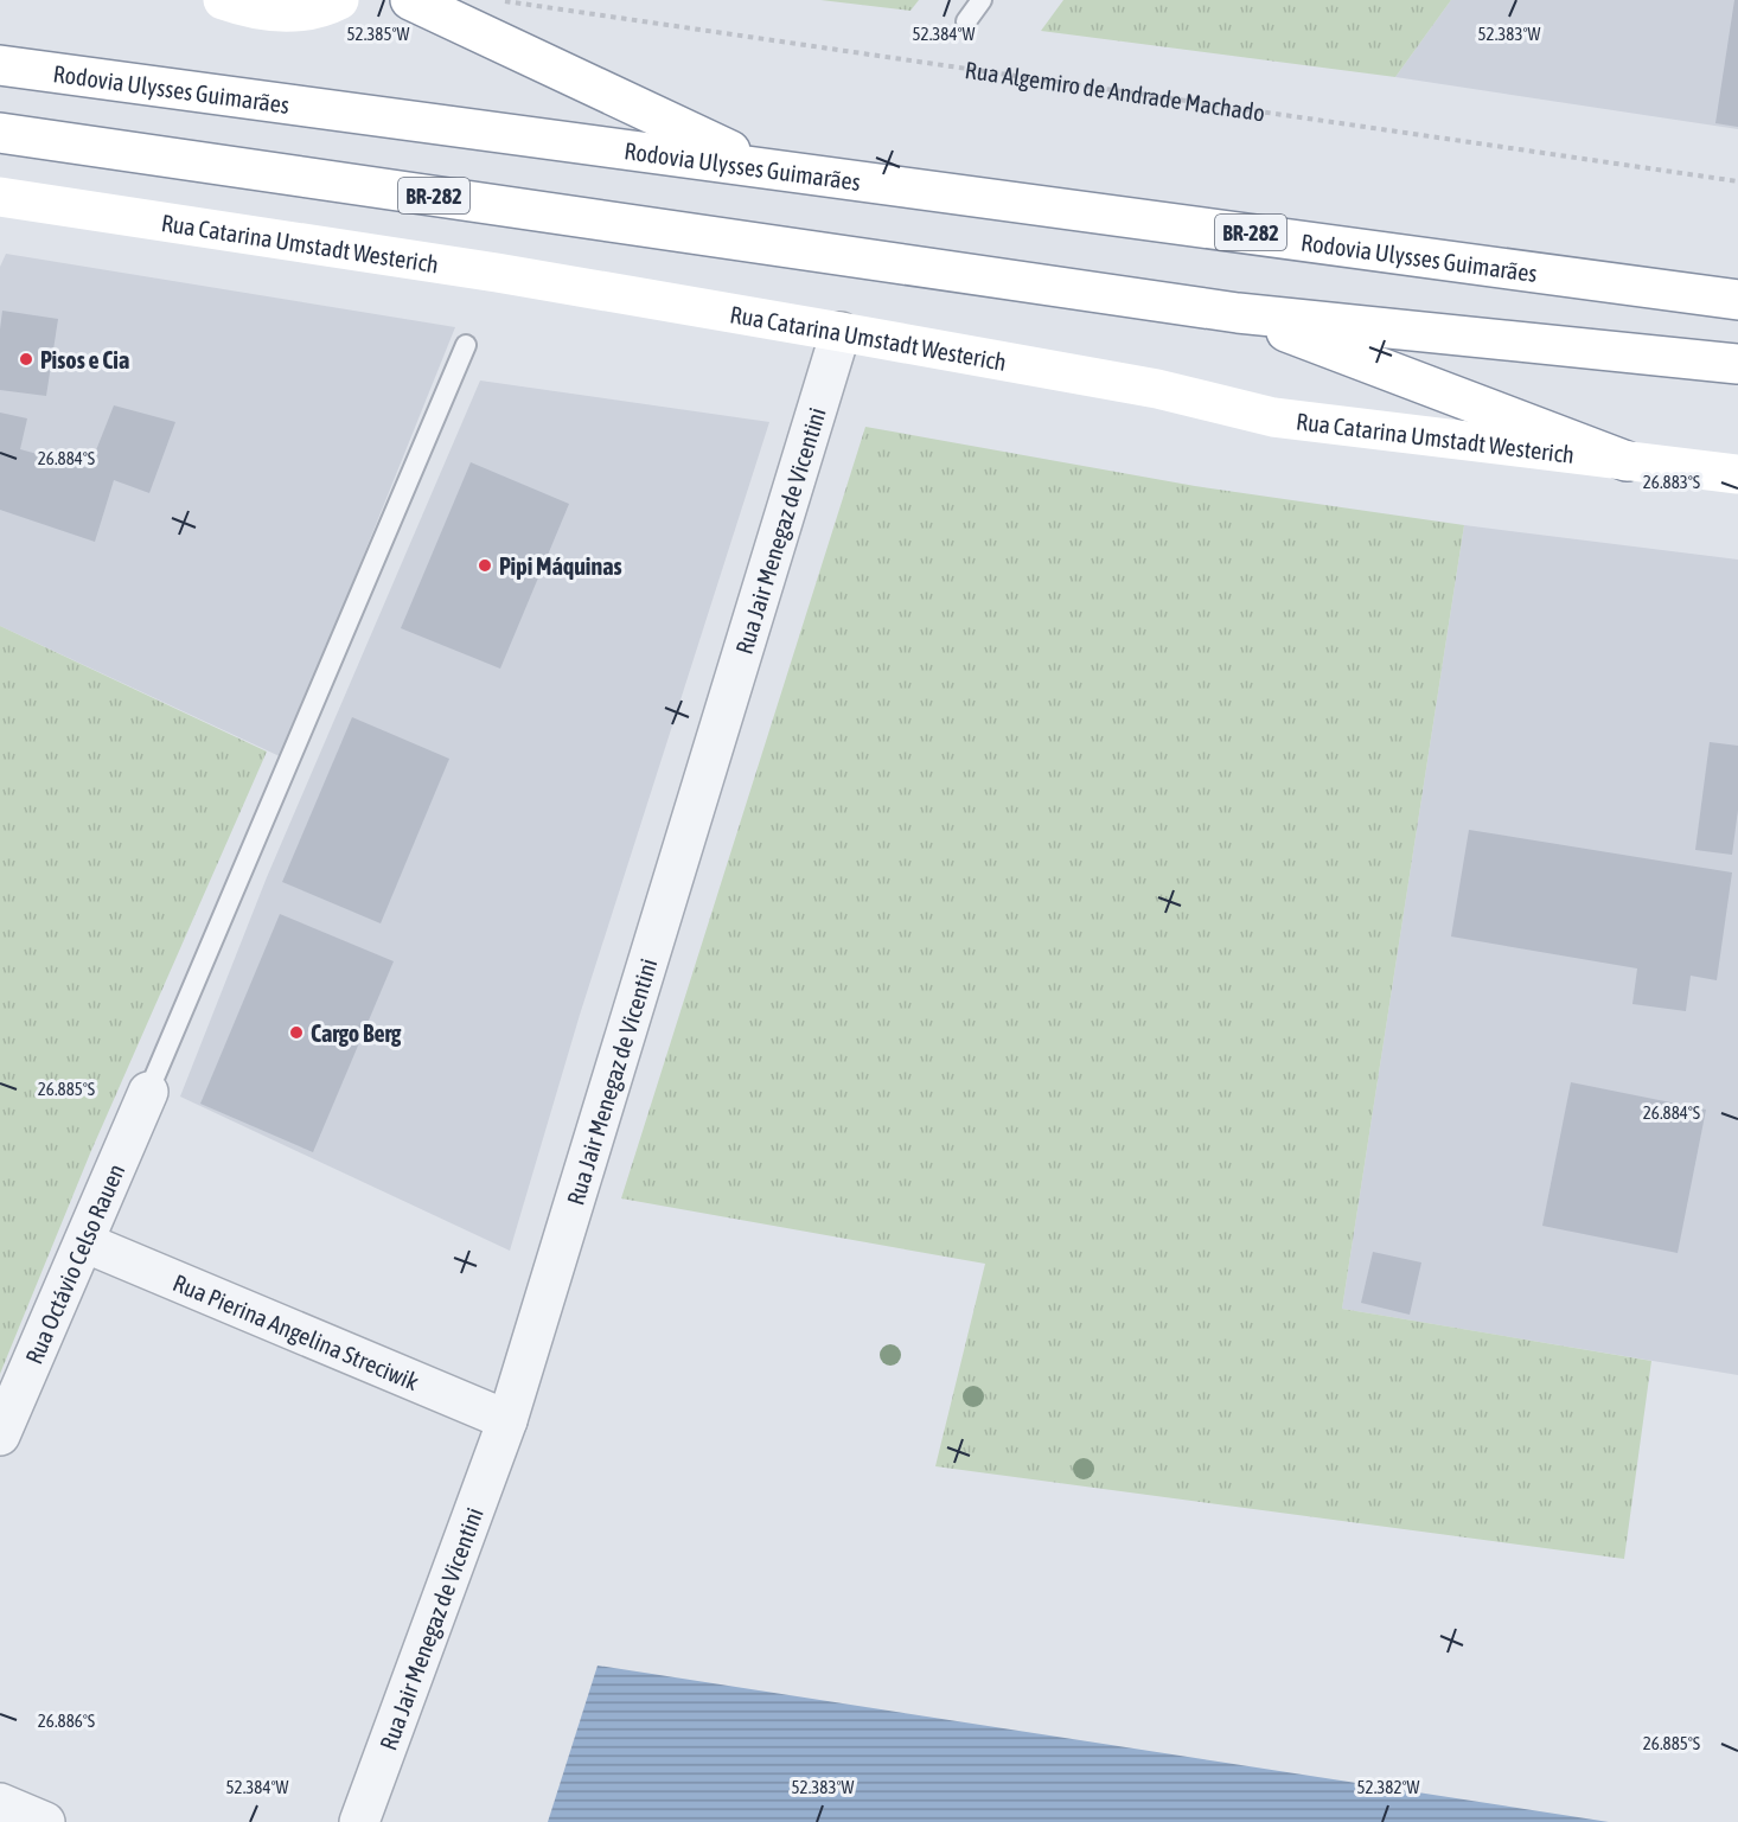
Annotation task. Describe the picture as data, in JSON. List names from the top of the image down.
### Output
{
  "streets": {
    "main road": ["Rodovia Ulysses Guimarães", "BR-282", "Rua Catarina Umstadt Westerich"],
    "street": ["Rua Jair Menegaz de Vicentini", "Rua Octávio Celso Rauen", "Rua Pierina Angelina Streciwik"],
    "path": ["Rua Algemiro de Andrade Machado"]
  },
  "crossings": [
    ["Rua Catarina Umstadt Westerich", "Rua Jair Menegaz de Vicentini"],
    ["Rua Jair Menegaz de Vicentini", "Rua Pierina Angelina Streciwik"],
    ["Rua Octávio Celso Rauen", "Rua Pierina Angelina Streciwik"]
  ],
  "places": ["Pisos e Cia", "Pipi Máquinas", "Cargo Berg"],
  "coordinates": [
    "52.385°W",
    "52.384°W",
    "52.383°W",
    "26.884°S",
    "26.883°S",
    "26.885°S",
    "26.886°S",
    "52.382°W"
  ]
}
